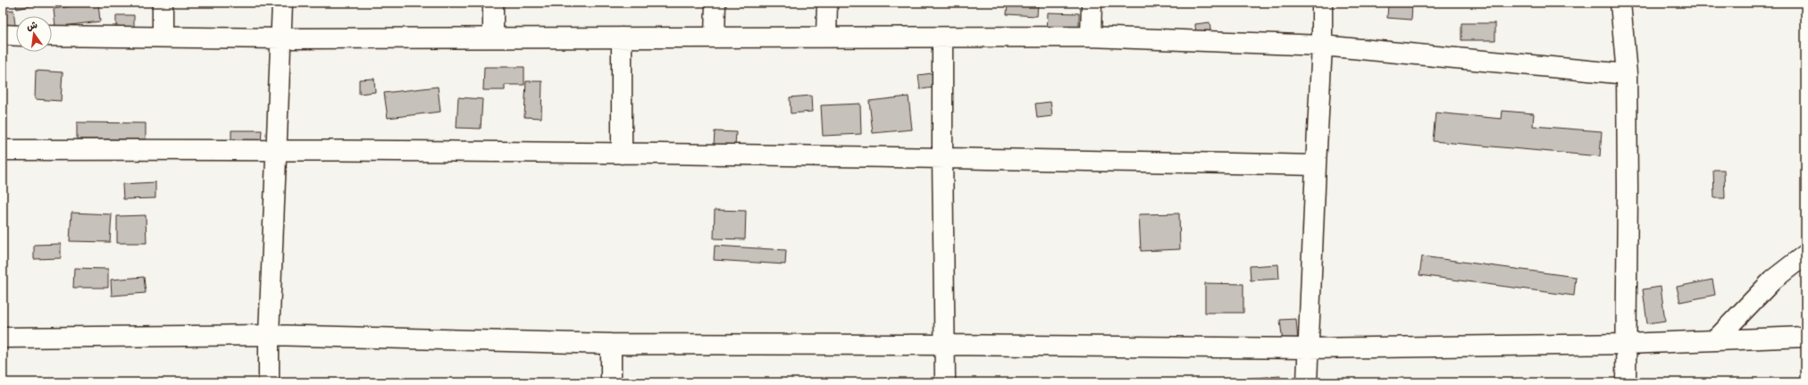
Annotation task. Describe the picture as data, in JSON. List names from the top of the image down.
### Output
{
  "north": "top"
}
